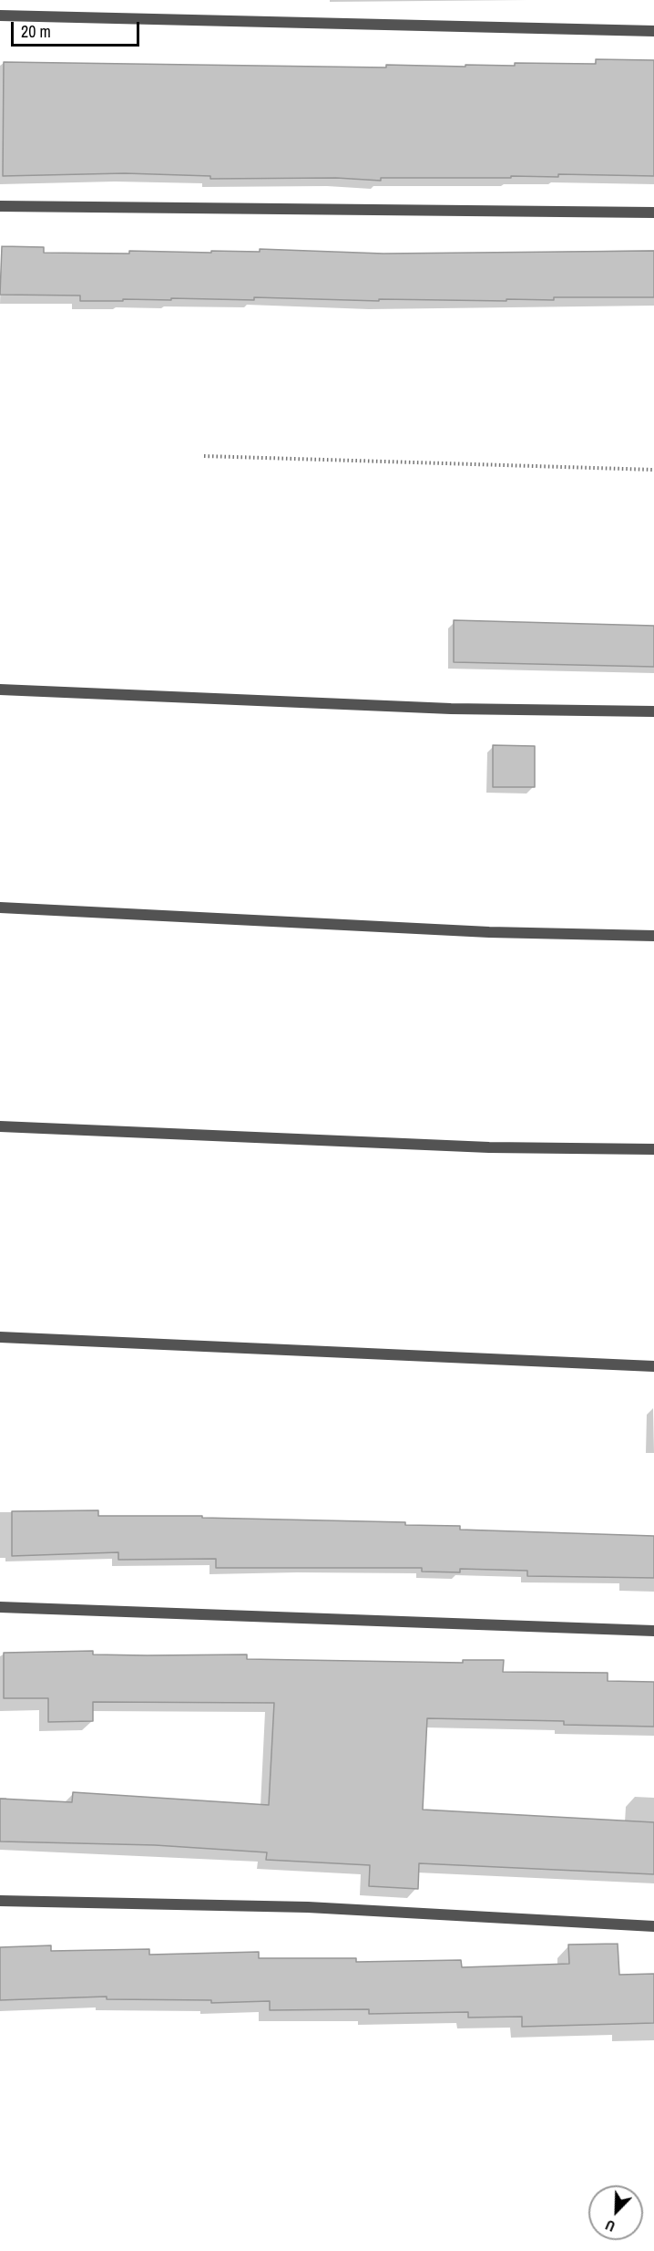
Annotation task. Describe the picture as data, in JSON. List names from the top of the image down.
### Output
{
  "scale_bar": "20 m",
  "north": "bottom left"
}
